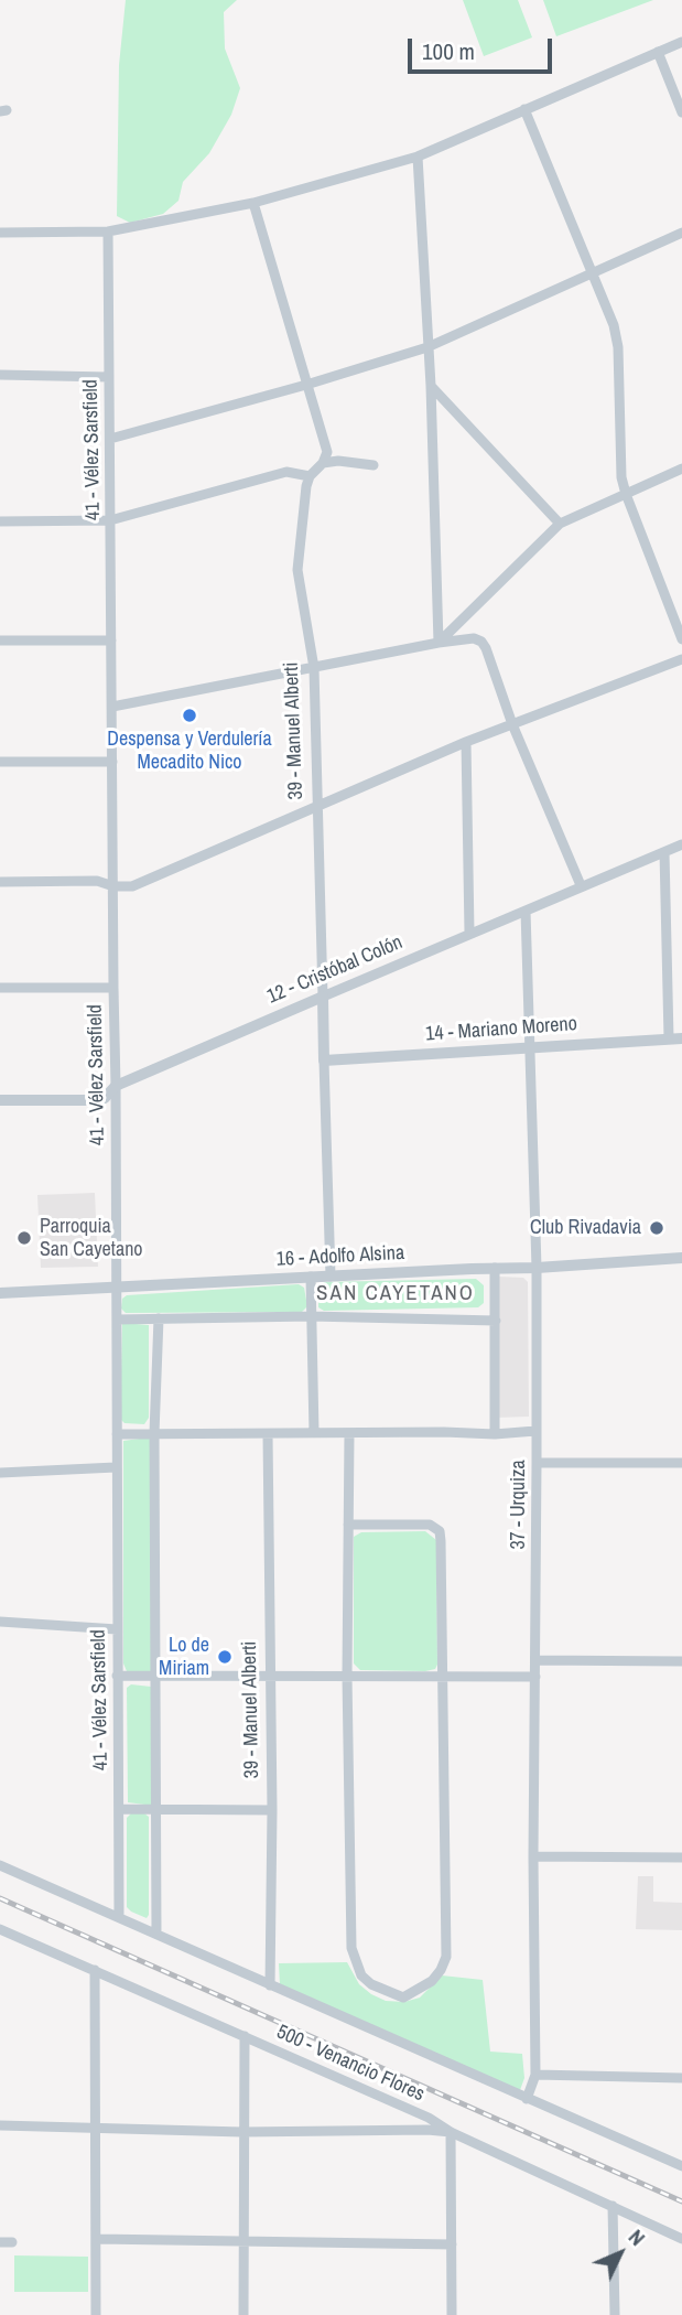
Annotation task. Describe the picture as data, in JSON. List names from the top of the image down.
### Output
{
  "streets": {
    "street": [
      "41 - Vélez Sarsfield",
      "39 - Manuel Alberti",
      "12 - Cristóbal Colón",
      "14 - Mariano Moreno",
      "16 - Adolfo Alsina",
      "37 - Urquiza",
      "500 - Venancio Flores"
    ]
  },
  "crossings": [
    ["41 - Vélez Sarsfield", "12 - Cristóbal Colón"],
    ["41 - Vélez Sarsfield", "16 - Adolfo Alsina"],
    ["39 - Manuel Alberti", "12 - Cristóbal Colón"],
    ["39 - Manuel Alberti", "14 - Mariano Moreno"],
    ["39 - Manuel Alberti", "16 - Adolfo Alsina"],
    ["12 - Cristóbal Colón", "37 - Urquiza"],
    ["14 - Mariano Moreno", "37 - Urquiza"],
    ["16 - Adolfo Alsina", "37 - Urquiza"]
  ],
  "districts": ["SAN CAYETANO"],
  "places": [
    "Despensa y Verdulería Mecadito Nico",
    "Club Rivadavia",
    "Parroquia San Cayetano",
    "Lo de Miriam"
  ],
  "scale_bar": "100 m",
  "north": "top right"
}
